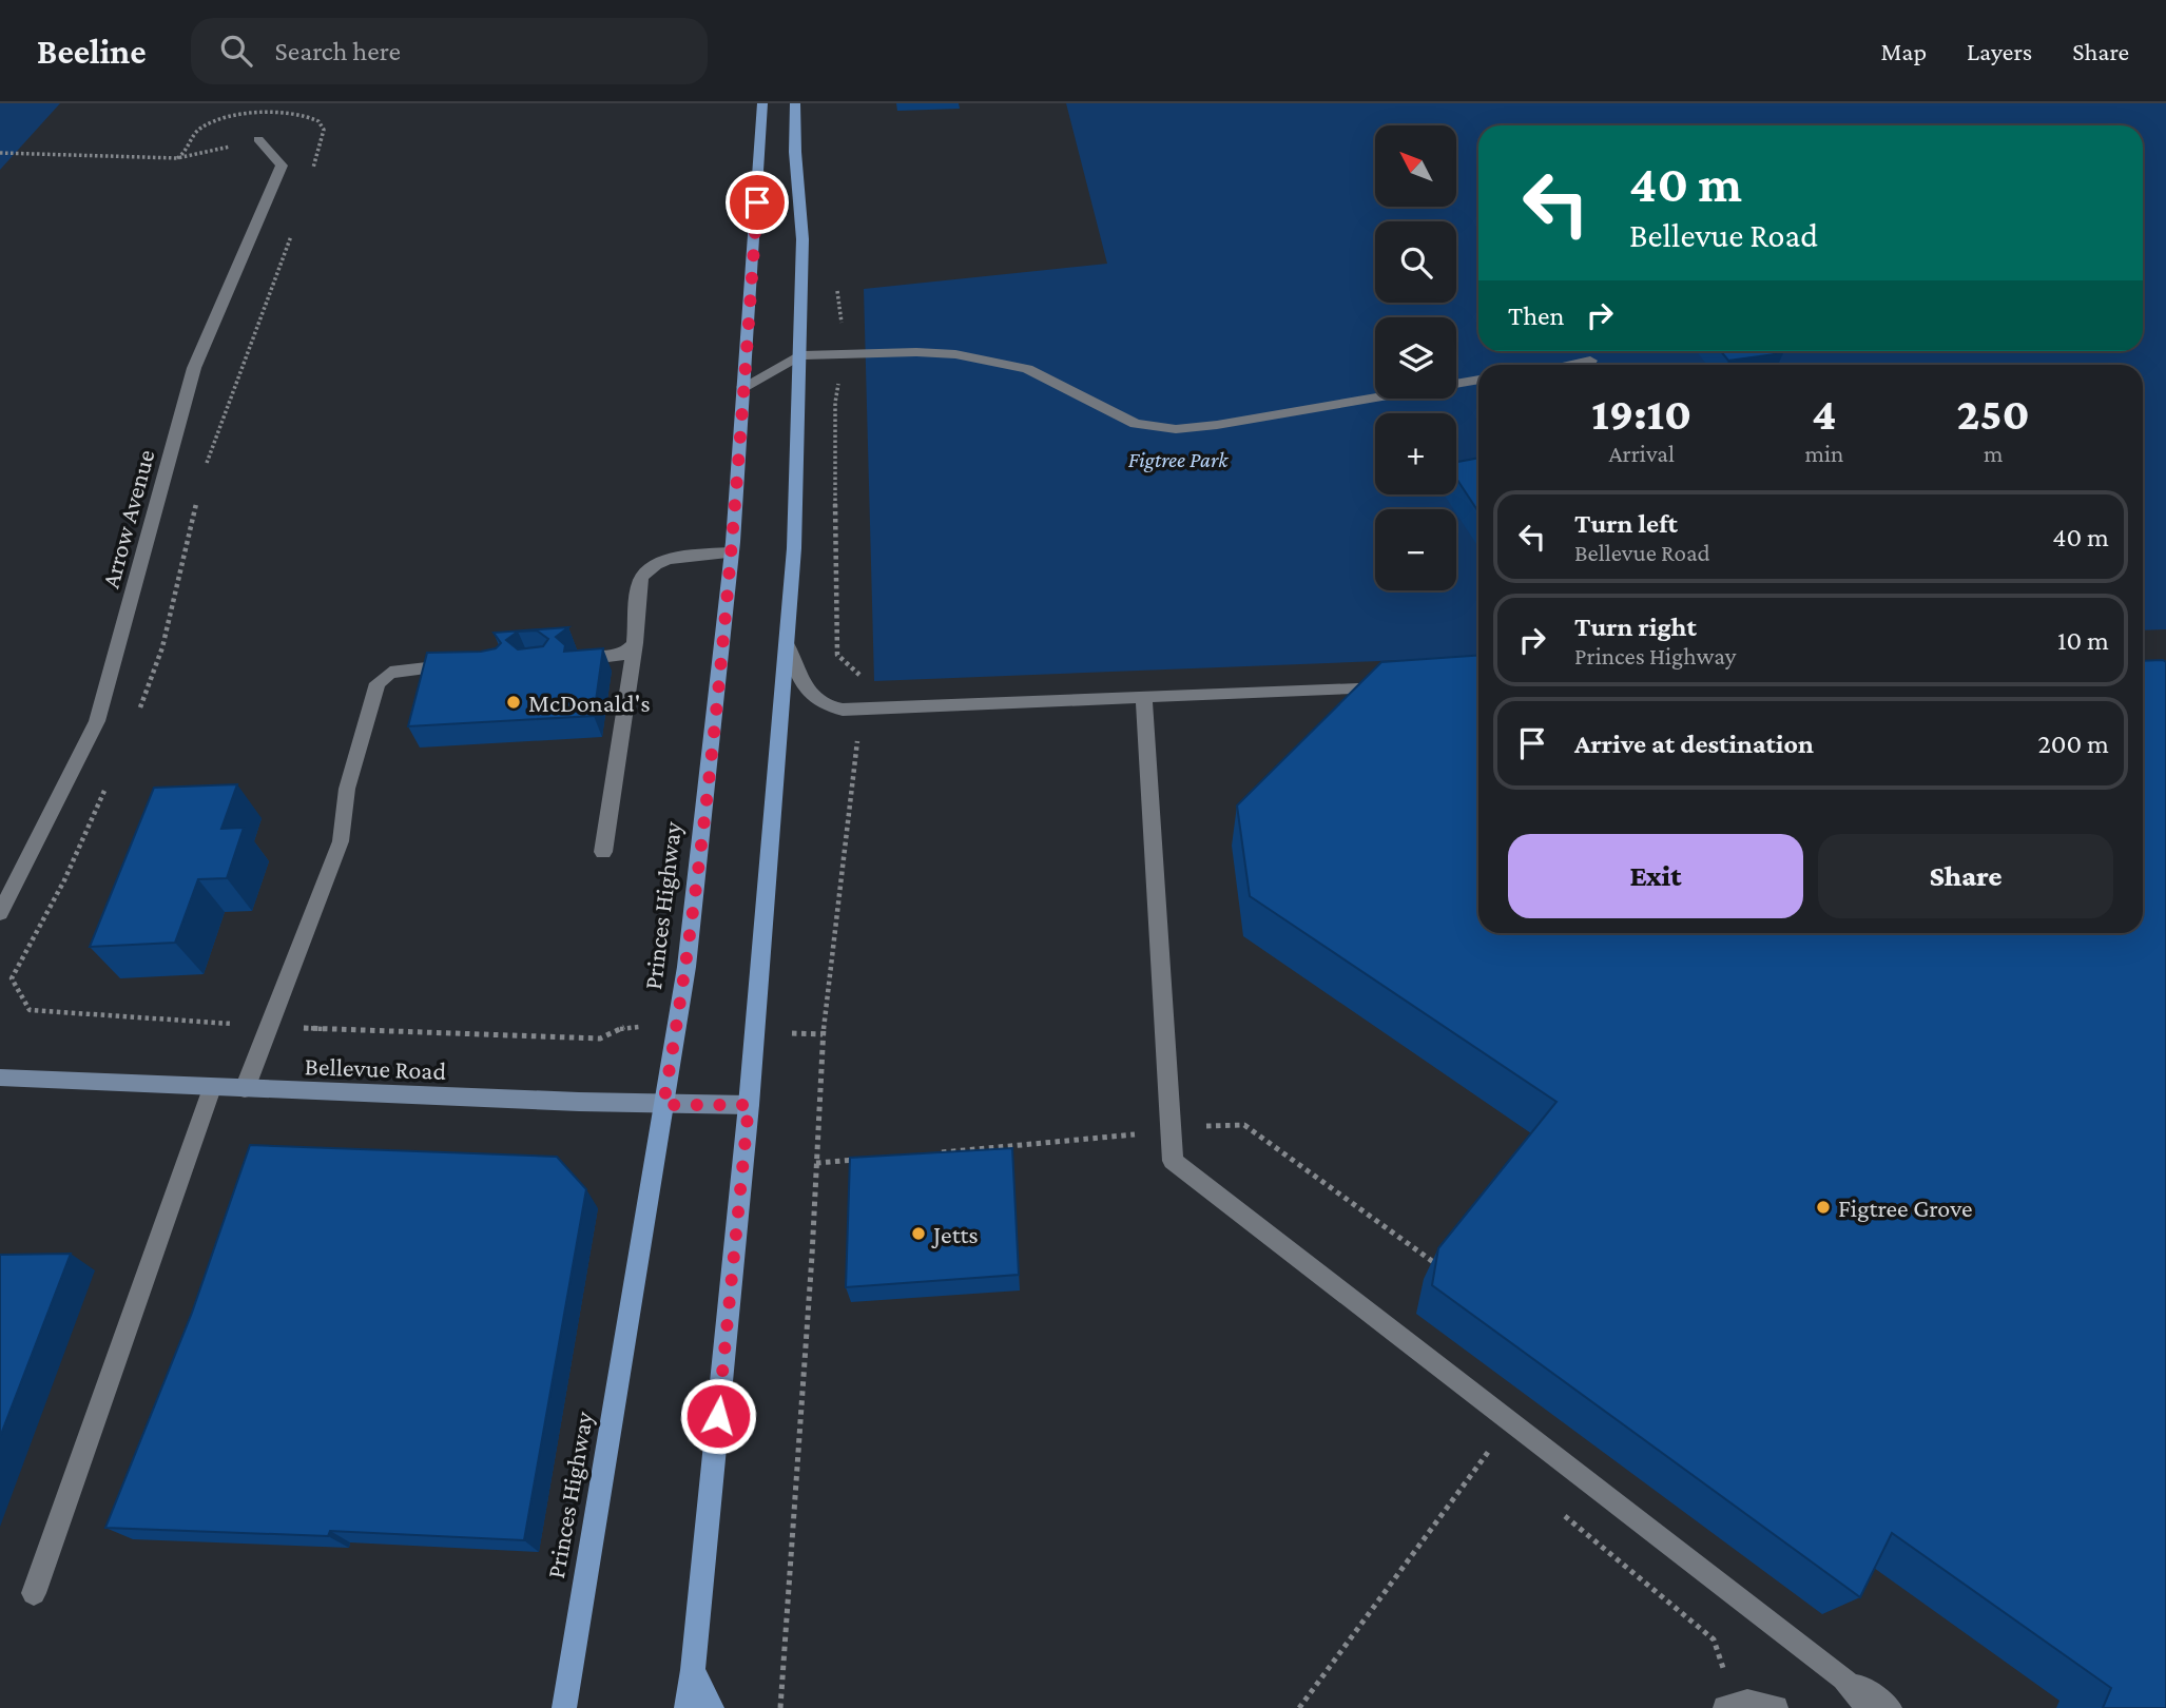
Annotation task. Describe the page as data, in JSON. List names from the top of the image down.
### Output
{
  "streets": {
    "main road": ["Princes Highway"],
    "street": ["Arrow Avenue", "Bellevue Road"]
  },
  "crossings": [
    ["Princes Highway", "Bellevue Road"]
  ],
  "parks": ["Figtree Park"],
  "places": ["McDonald's", "Figtree Grove", "Jetts"],
  "north": "top left",
  "page": {
    "header": "Beeline",
    "search": "Search here",
    "nav": ["Map", "Layers", "Share"],
    "map_buttons": ["+", "−"],
    "turn": ["40 m", "Bellevue Road"],
    "then": "Then",
    "eta": [
      "19:10",
      "Arrival",
      "4",
      "min",
      "250",
      "m"
    ],
    "list": [
      {
        "name": "Turn left",
        "note": "Bellevue Road",
        "value": "40 m"
      },
      {
        "name": "Turn right",
        "note": "Princes Highway",
        "value": "10 m"
      },
      {
        "name": "Arrive at destination",
        "value": "200 m"
      }
    ],
    "buttons": ["Exit", "Share"]
  }
}
